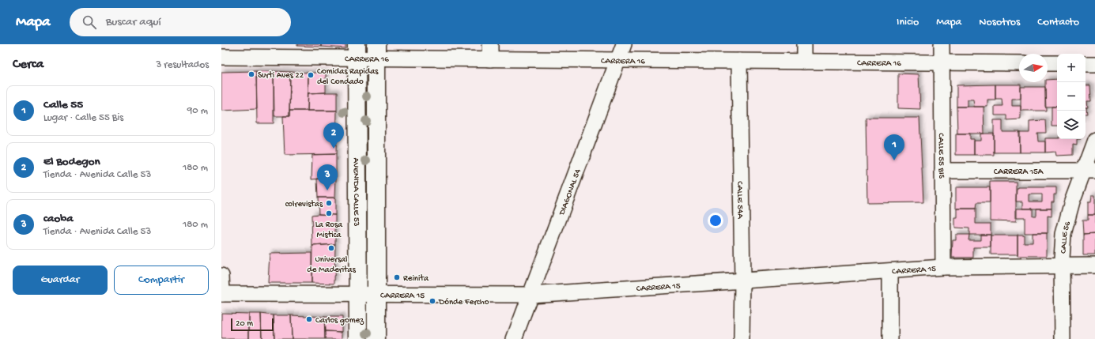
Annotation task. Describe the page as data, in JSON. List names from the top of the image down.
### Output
{
  "streets": {
    "main road": ["AVENIDA CALLE 53"],
    "street": [
      "CARRERA 16",
      "CALLE 55 BIS",
      "CARRERA 15A",
      "DIAGONAL 54",
      "CALLE 54A",
      "CALLE 56",
      "CARRERA 15"
    ]
  },
  "crossings": [
    ["CARRERA 16", "CALLE 55 BIS"],
    ["CARRERA 16", "AVENIDA CALLE 53"],
    ["CARRERA 16", "DIAGONAL 54"],
    ["CARRERA 16", "CALLE 54A"],
    ["CALLE 55 BIS", "CARRERA 15A"],
    ["CALLE 55 BIS", "CARRERA 15"],
    ["CARRERA 15A", "CALLE 56"],
    ["AVENIDA CALLE 53", "CARRERA 15"],
    ["DIAGONAL 54", "CARRERA 15"],
    ["CALLE 54A", "CARRERA 15"],
    ["CALLE 56", "CARRERA 15"]
  ],
  "places": [
    "Surti Aves 22",
    "Comidas Rapidas del Condado",
    "colrevistas",
    "La Rosa Mistica",
    "Universal de Maderitas",
    "Reinita",
    "Dónde Fercho",
    "Carlos gomez"
  ],
  "scale_bar": "20 m",
  "north": "right",
  "page": {
    "header": "Mapa",
    "search": "Buscar aquí",
    "nav": [
      "Inicio",
      "Mapa",
      "Nosotros",
      "Contacto"
    ],
    "heading": ["Cerca", "3 resultados"],
    "map_buttons": ["+", "−"],
    "list": [
      {
        "mark": "1",
        "name": "Calle 55",
        "note": "Lugar · Calle 55 Bis",
        "value": "90 m"
      },
      {
        "mark": "2",
        "name": "El Bodegon",
        "note": "Tienda · Avenida Calle 53",
        "value": "180 m"
      },
      {
        "mark": "3",
        "name": "caoba",
        "note": "Tienda · Avenida Calle 53",
        "value": "180 m"
      }
    ],
    "pins": ["2", "1", "3"],
    "buttons": ["Guardar", "Compartir"],
    "scale": "20 m"
  }
}
